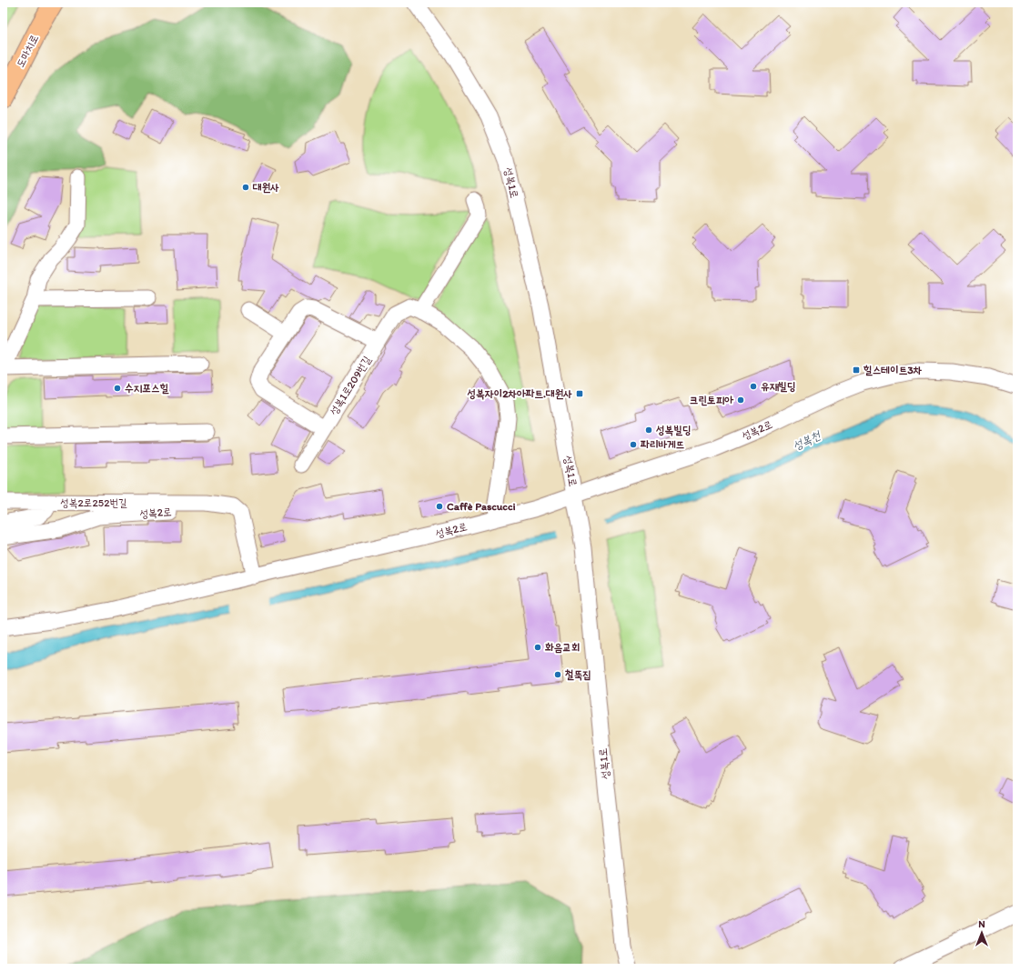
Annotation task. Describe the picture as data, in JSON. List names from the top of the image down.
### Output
{
  "streets": {
    "main road": ["도마치로"],
    "street": [
      "성복1로",
      "성복1로209번길",
      "성복2로",
      "성복2로252번길"
    ]
  },
  "crossings": [
    ["성복1로", "성복2로"],
    ["성복1로209번길", "성복2로"],
    ["성복2로", "성복2로252번길"]
  ],
  "water": ["성복천"],
  "places": {
    "other": [
      "대원사",
      "유재빌딩",
      "수지포스힐",
      "크린토피아",
      "성복빌딩",
      "파리바게뜨",
      "Caffè Pascucci",
      "화음교회",
      "철뚝집"
    ],
    "transit": ["힐스테이트3차", "성복자이2차아파트.대원사"]
  },
  "north": "top"
}
